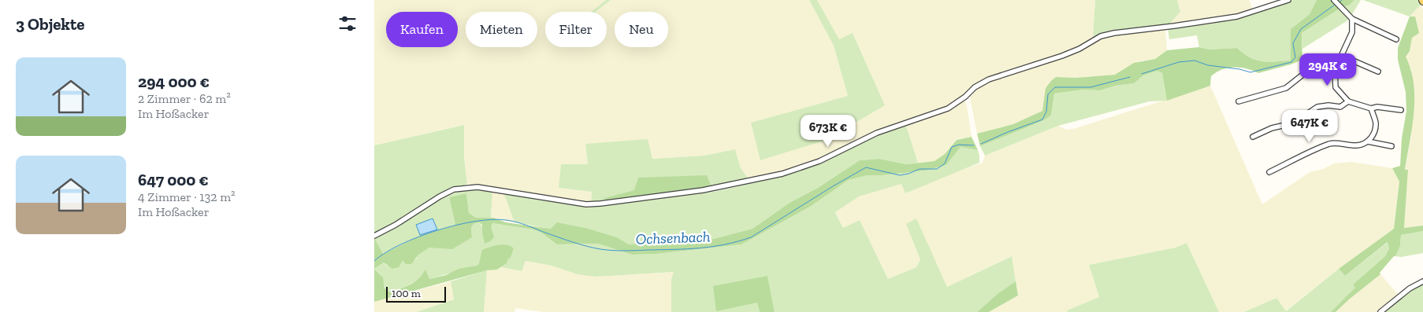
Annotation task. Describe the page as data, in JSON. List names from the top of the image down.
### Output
{
  "water": ["Ochsenbach"],
  "scale_bar": "100 m",
  "page": {
    "heading": "3 Objekte",
    "chip": [
      "Kaufen",
      "Mieten",
      "Filter",
      "Neu"
    ],
    "list": [
      {
        "name": "294 000 €",
        "note": "2 Zimmer · 62 m² · Im Hoßacker"
      },
      {
        "name": "647 000 €",
        "note": "4 Zimmer · 132 m² · Im Hoßacker"
      }
    ],
    "price": ["294K €", "647K €", "673K €"],
    "scale": "100 m"
  }
}
